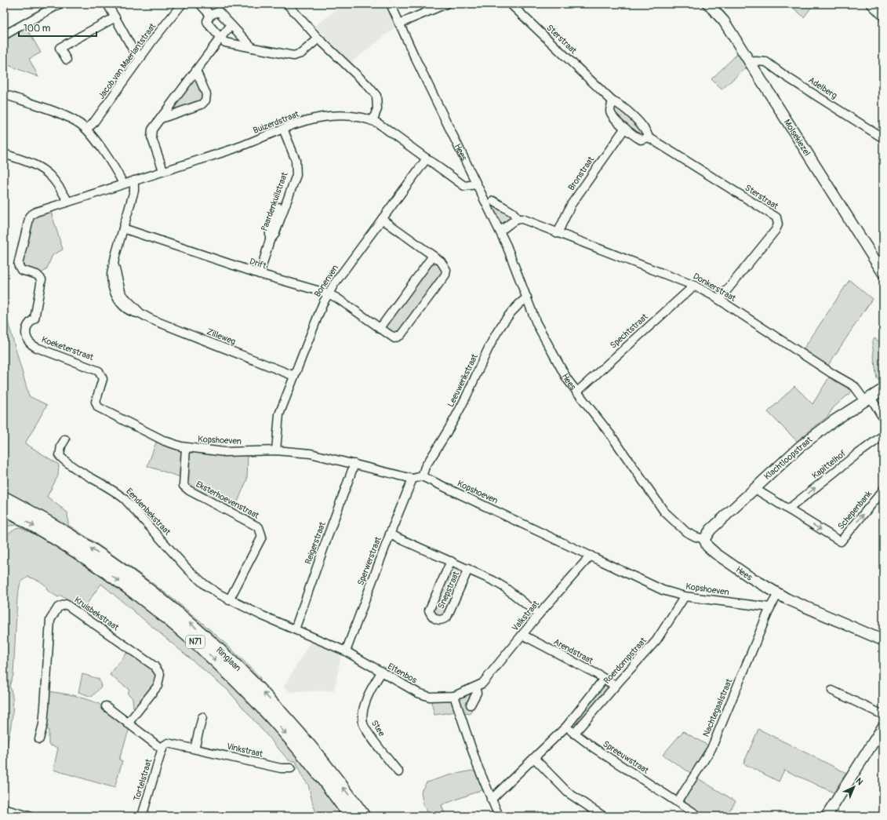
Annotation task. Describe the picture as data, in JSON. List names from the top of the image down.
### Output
{
  "streets": {
    "highway": ["N71", "Ringlaan"],
    "main road": ["Molsekiezel", "Hees", "Klachtloopstraat"],
    "street": [
      "Sterstraat",
      "Jacob van Maerlantstraat",
      "Adelberg",
      "Buizerdstraat",
      "Bronstraat",
      "Paardenkuilstraat",
      "Drift",
      "Bonenven",
      "Donkerstraat",
      "Spechtstraat",
      "Zilleweg",
      "Koeketerstraat",
      "Leeuwerikstraat",
      "Kopshoeven",
      "Kapittelhof",
      "Eksterhoevenstraat",
      "Schepenbank",
      "Eendenbekstraat",
      "Reigerstraat",
      "Sperwerstraat",
      "Snepstraat",
      "Kruisbekstraat",
      "Valkstraat",
      "Arendstraat",
      "Roerdompstraat",
      "Eltenbos",
      "Nachtegaalstraat",
      "Stee",
      "Vinkstraat",
      "Spreeuwstraat",
      "Tortelstraat"
    ]
  },
  "crossings": [
    ["Sterstraat", "Bronstraat"],
    ["Sterstraat", "Donkerstraat"],
    ["Adelberg", "Molsekiezel"],
    ["Buizerdstraat", "Hees"],
    ["Buizerdstraat", "Paardenkuilstraat"],
    ["Buizerdstraat", "Bonenven"],
    ["Buizerdstraat", "Zilleweg"],
    ["Buizerdstraat", "Koeketerstraat"],
    ["Hees", "Spechtstraat"],
    ["Hees", "Leeuwerikstraat"],
    ["Hees", "Klachtloopstraat"],
    ["Hees", "Nachtegaalstraat"],
    ["Bronstraat", "Donkerstraat"],
    ["Paardenkuilstraat", "Drift"],
    ["Drift", "Bonenven"],
    ["Drift", "Zilleweg"],
    ["Bonenven", "Zilleweg"],
    ["Bonenven", "Kopshoeven"],
    ["Donkerstraat", "Spechtstraat"],
    ["Donkerstraat", "Klachtloopstraat"],
    ["Koeketerstraat", "Kopshoeven"],
    ["Leeuwerikstraat", "Kopshoeven"],
    ["Kopshoeven", "Eksterhoevenstraat"],
    ["Kopshoeven", "Reigerstraat"],
    ["Kopshoeven", "Sperwerstraat"],
    ["Kopshoeven", "Valkstraat"],
    ["Kopshoeven", "Roerdompstraat"],
    ["Kopshoeven", "Nachtegaalstraat"],
    ["Kapittelhof", "Schepenbank"],
    ["Eksterhoevenstraat", "Eendenbekstraat"],
    ["Eksterhoevenstraat", "Eltenbos"],
    ["Eendenbekstraat", "Eltenbos"],
    ["Reigerstraat", "Eltenbos"],
    ["Sperwerstraat", "Snepstraat"],
    ["Sperwerstraat", "Eltenbos"],
    ["Snepstraat", "Valkstraat"],
    ["Valkstraat", "Arendstraat"],
    ["Valkstraat", "Eltenbos"],
    ["Arendstraat", "Roerdompstraat"],
    ["Roerdompstraat", "Spreeuwstraat"],
    ["Eltenbos", "Stee"],
    ["Nachtegaalstraat", "Spreeuwstraat"],
    ["Vinkstraat", "Tortelstraat"]
  ],
  "one_way": ["Kapittelhof"],
  "scale_bar": "100 m",
  "north": "top right"
}
